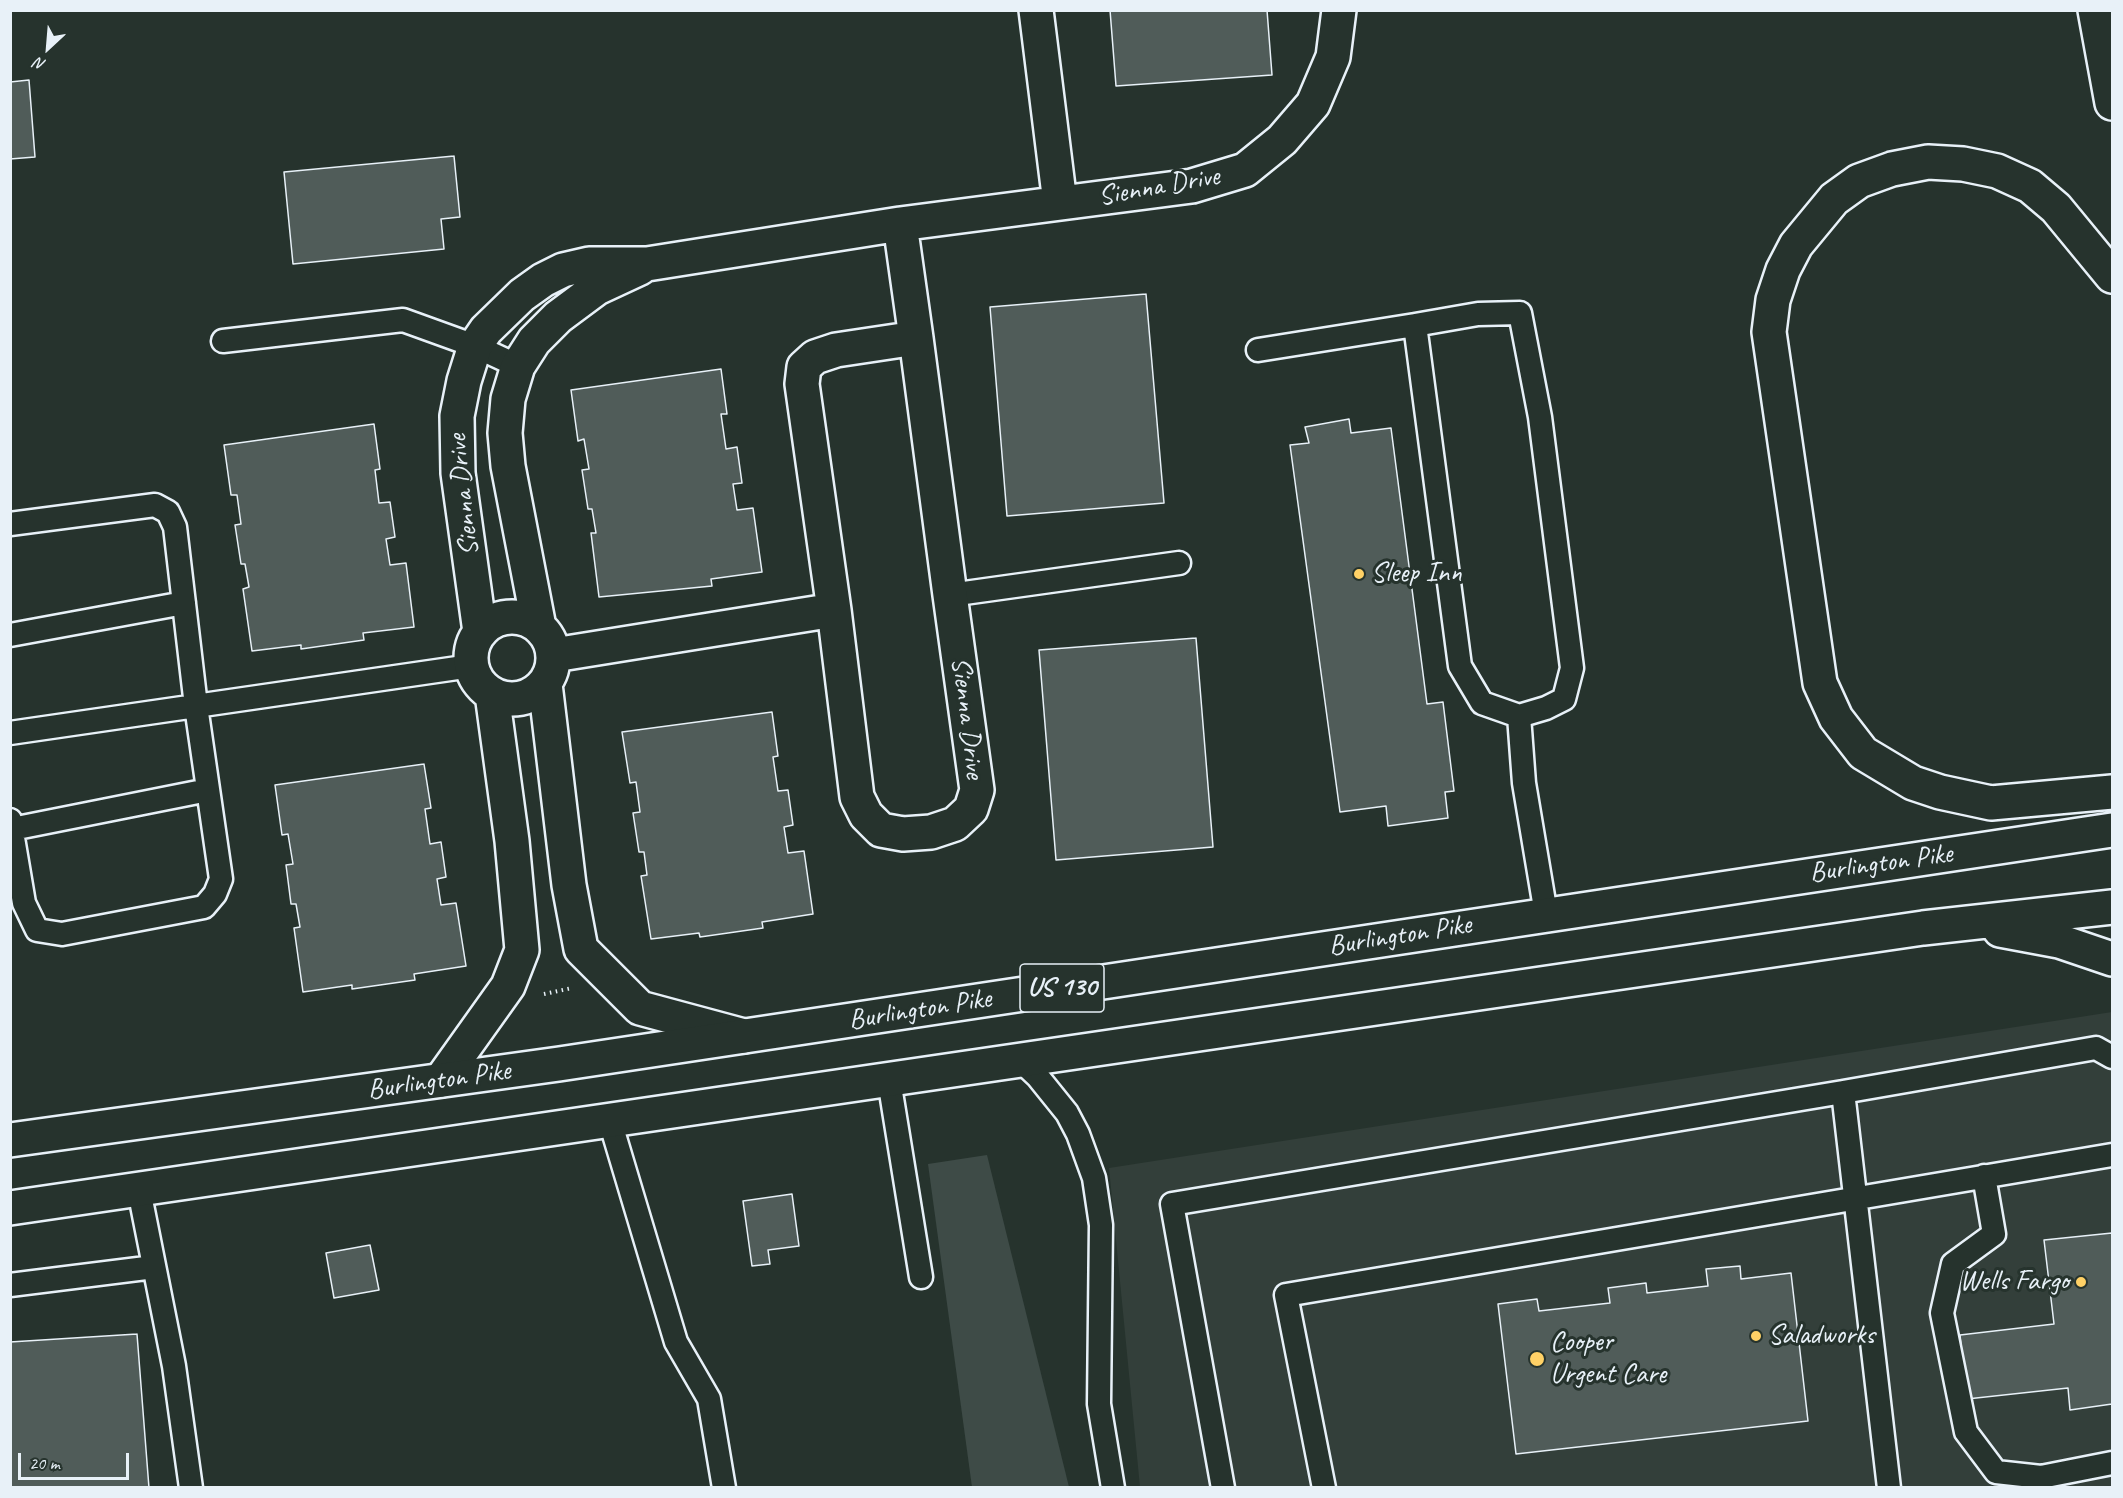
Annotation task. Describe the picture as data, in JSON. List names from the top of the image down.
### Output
{
  "streets": {
    "main road": ["Sienna Drive", "Burlington Pike", "US 130"]
  },
  "crossings": [
    ["Sienna Drive", "Burlington Pike"]
  ],
  "places": [
    "Sleep Inn",
    "Wells Fargo",
    "Saladworks",
    "Cooper Urgent Care"
  ],
  "scale_bar": "20 m",
  "north": "bottom left"
}
